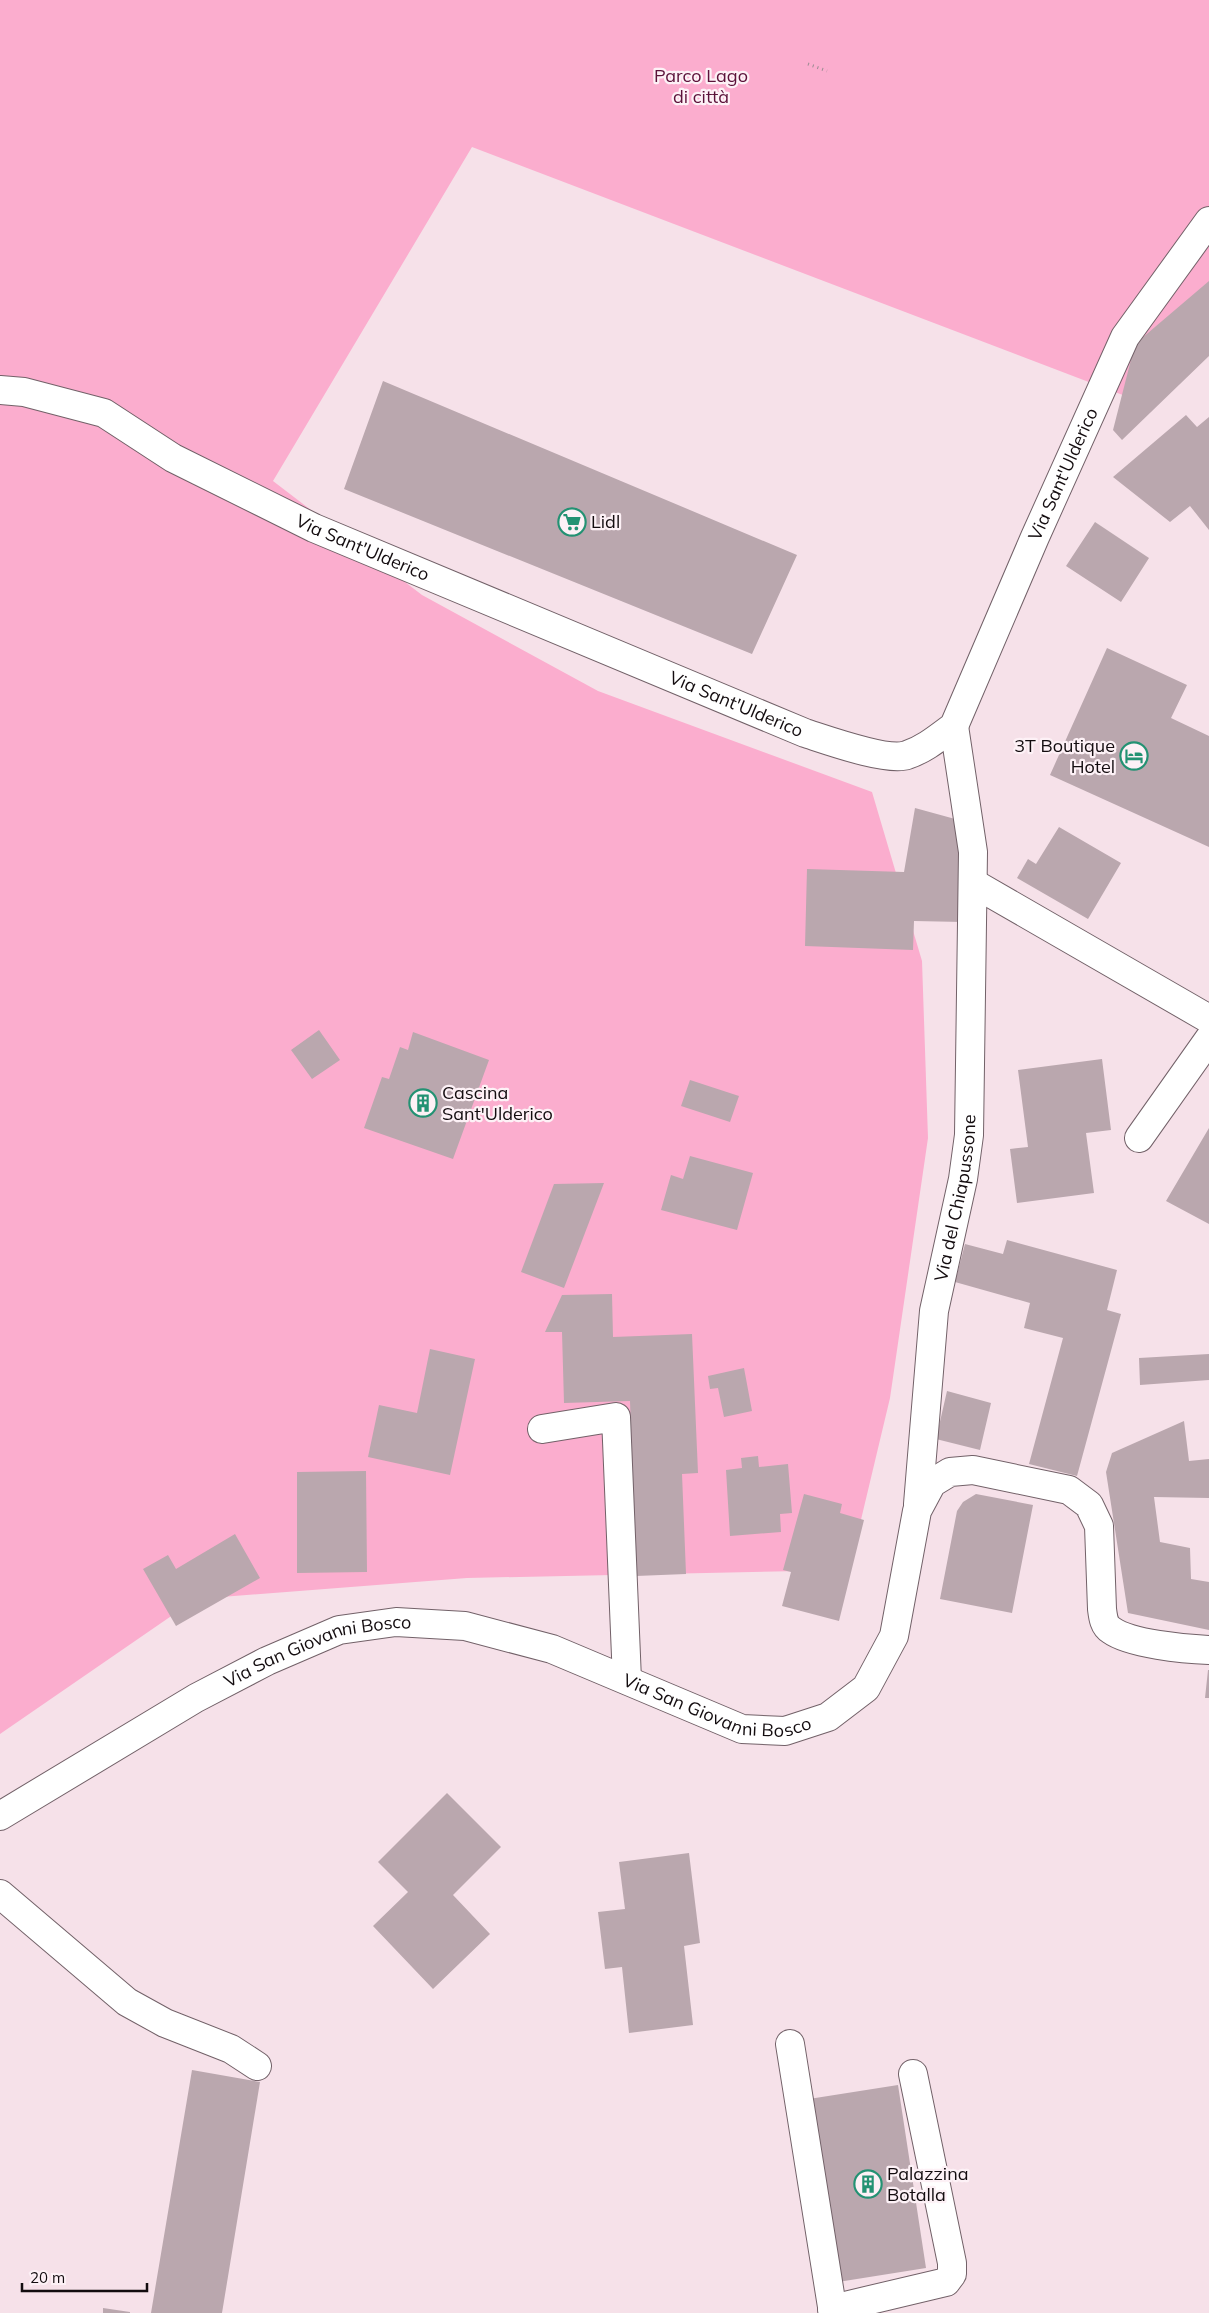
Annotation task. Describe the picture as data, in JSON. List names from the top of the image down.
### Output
{
  "streets": {
    "street": ["Via Sant'Ulderico", "Via del Chiapussone", "Via San Giovanni Bosco"]
  },
  "crossings": [
    ["Via Sant'Ulderico", "Via del Chiapussone"],
    ["Via del Chiapussone", "Via San Giovanni Bosco"]
  ],
  "parks": ["Parco Lago di città"],
  "places": {
    "supermarket": ["Lidl"],
    "hotel": ["3T Boutique Hotel"],
    "building": ["Cascina Sant'Ulderico", "Palazzina Botalla"]
  },
  "scale_bar": "20 m"
}
